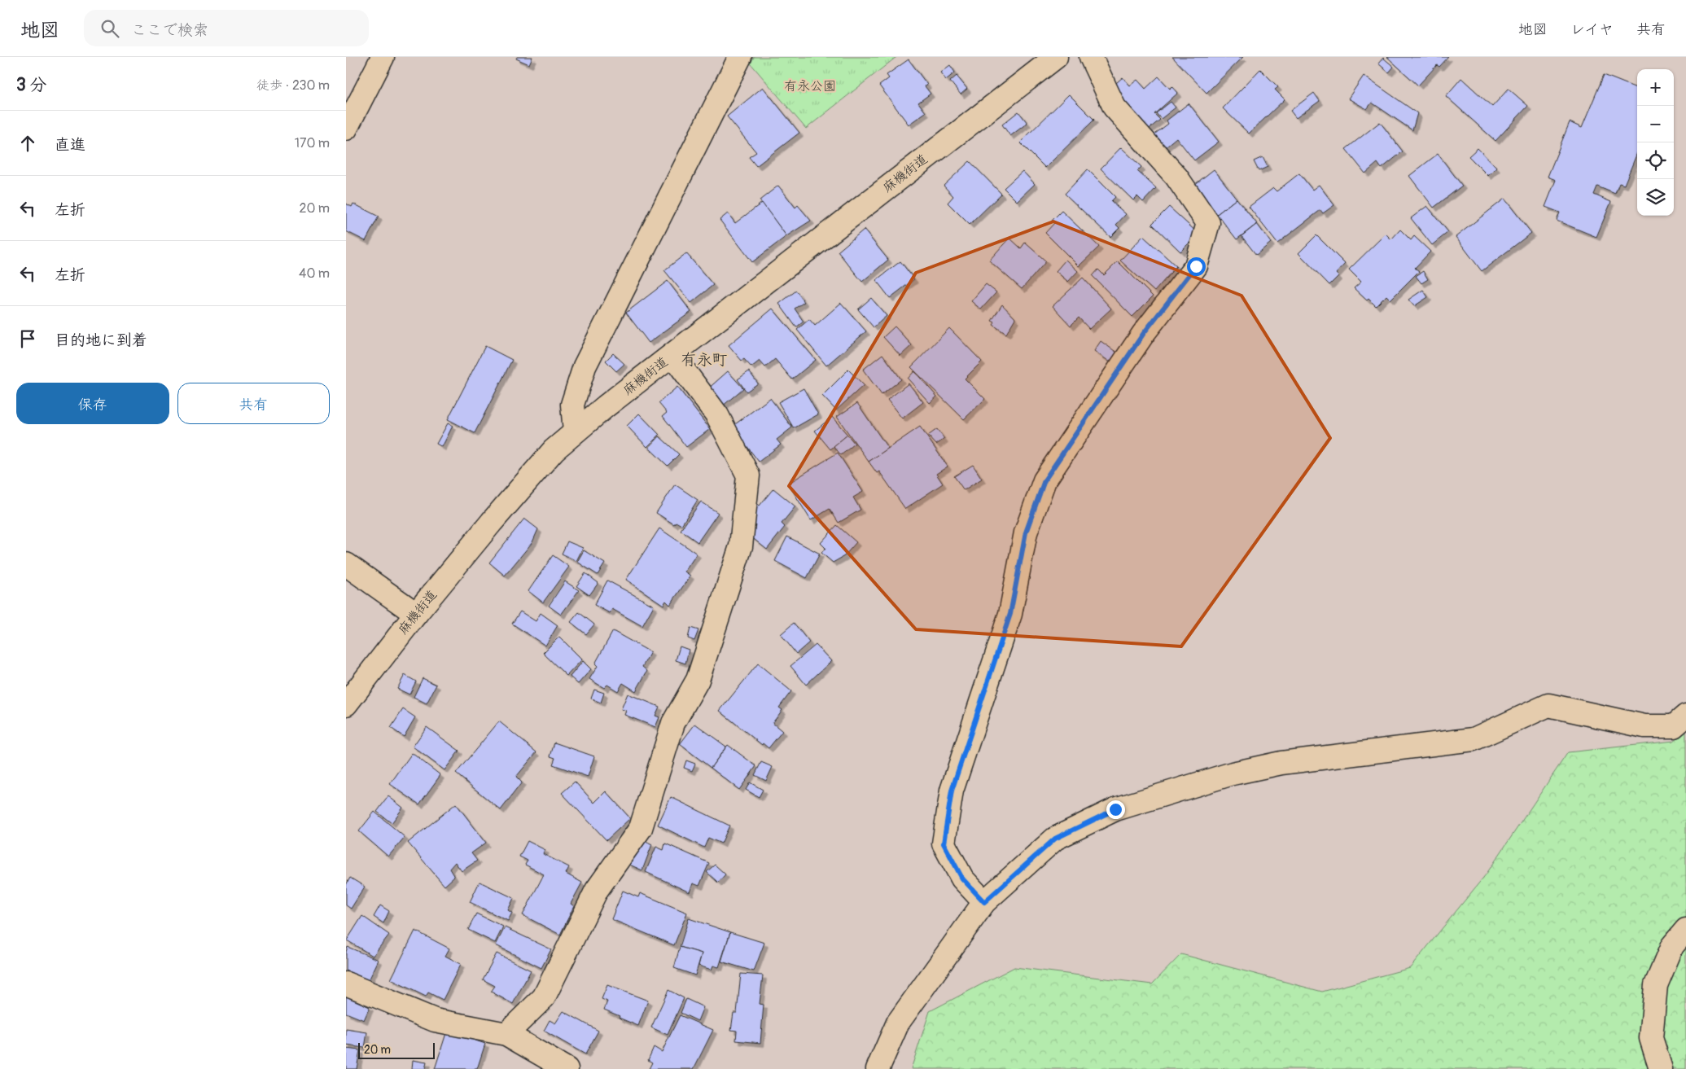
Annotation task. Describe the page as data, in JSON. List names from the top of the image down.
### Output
{
  "streets": {
    "street": ["麻機街道"]
  },
  "districts": ["有永町"],
  "parks": ["有永公園"],
  "scale_bar": "20 m",
  "page": {
    "header": "地図",
    "search": "ここで検索",
    "nav": ["地図", "レイヤ", "共有"],
    "heading": ["3 分", "徒歩 · 230 m"],
    "map_buttons": ["+", "−"],
    "list": [
      ["直進", "170 m"],
      ["左折", "20 m"],
      ["左折", "40 m"],
      "目的地に到着"
    ],
    "buttons": ["保存", "共有"],
    "scale": "20 m"
  }
}
